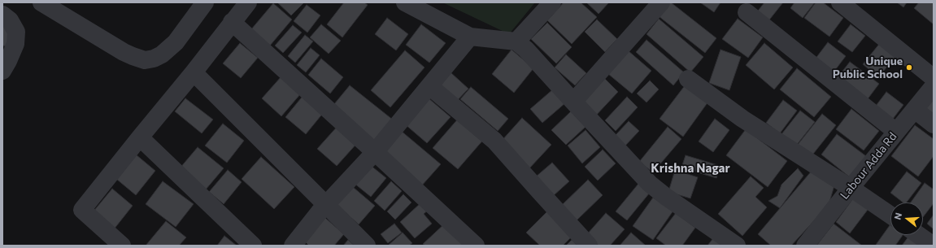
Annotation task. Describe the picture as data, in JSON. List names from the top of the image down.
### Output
{
  "streets": {
    "street": ["Labour Adda Rd"]
  },
  "districts": ["Krishna Nagar"],
  "places": ["Unique Public School"],
  "north": "left"
}
